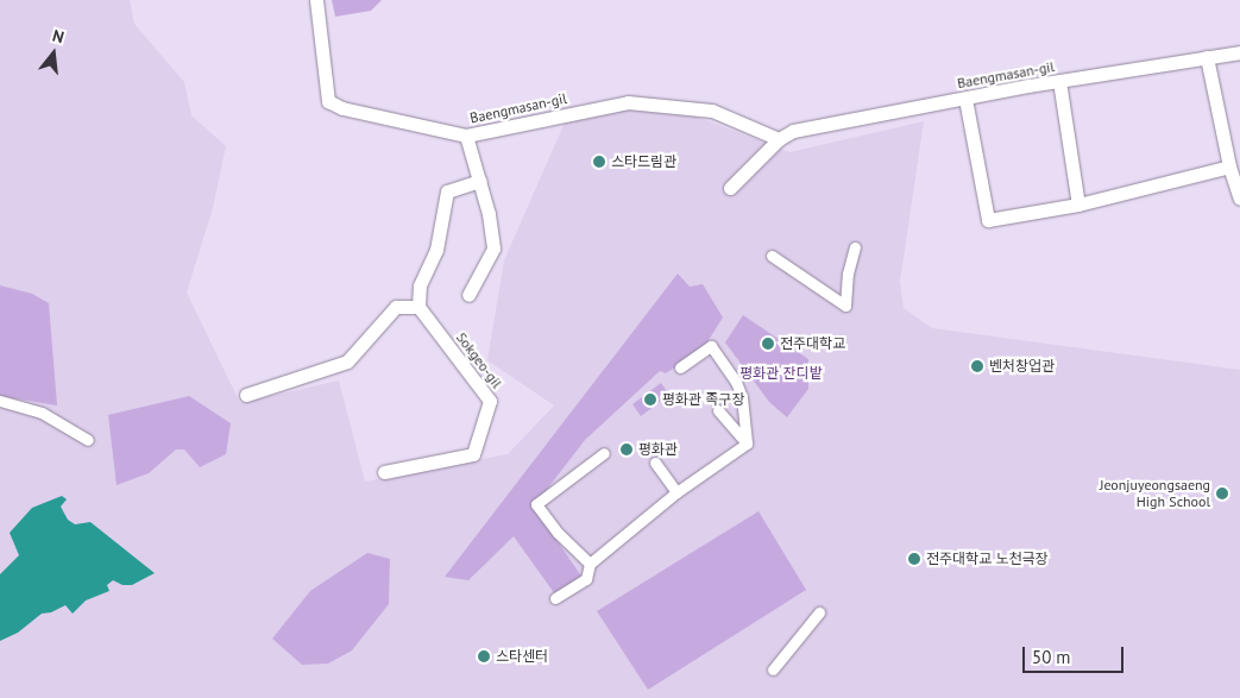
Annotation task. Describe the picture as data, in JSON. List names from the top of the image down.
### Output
{
  "streets": {
    "street": ["Baengmasan-gil", "Sokgeo-gil"]
  },
  "parks": ["평화관 잔디밭"],
  "places": [
    "스타드림관",
    "전주대학교",
    "벤처창업관",
    "평화관 족구장",
    "평화관",
    "Jeonjuyeongsaeng High School",
    "전주대학교 노천극장",
    "스타센터"
  ],
  "scale_bar": "50 m",
  "north": "top"
}
